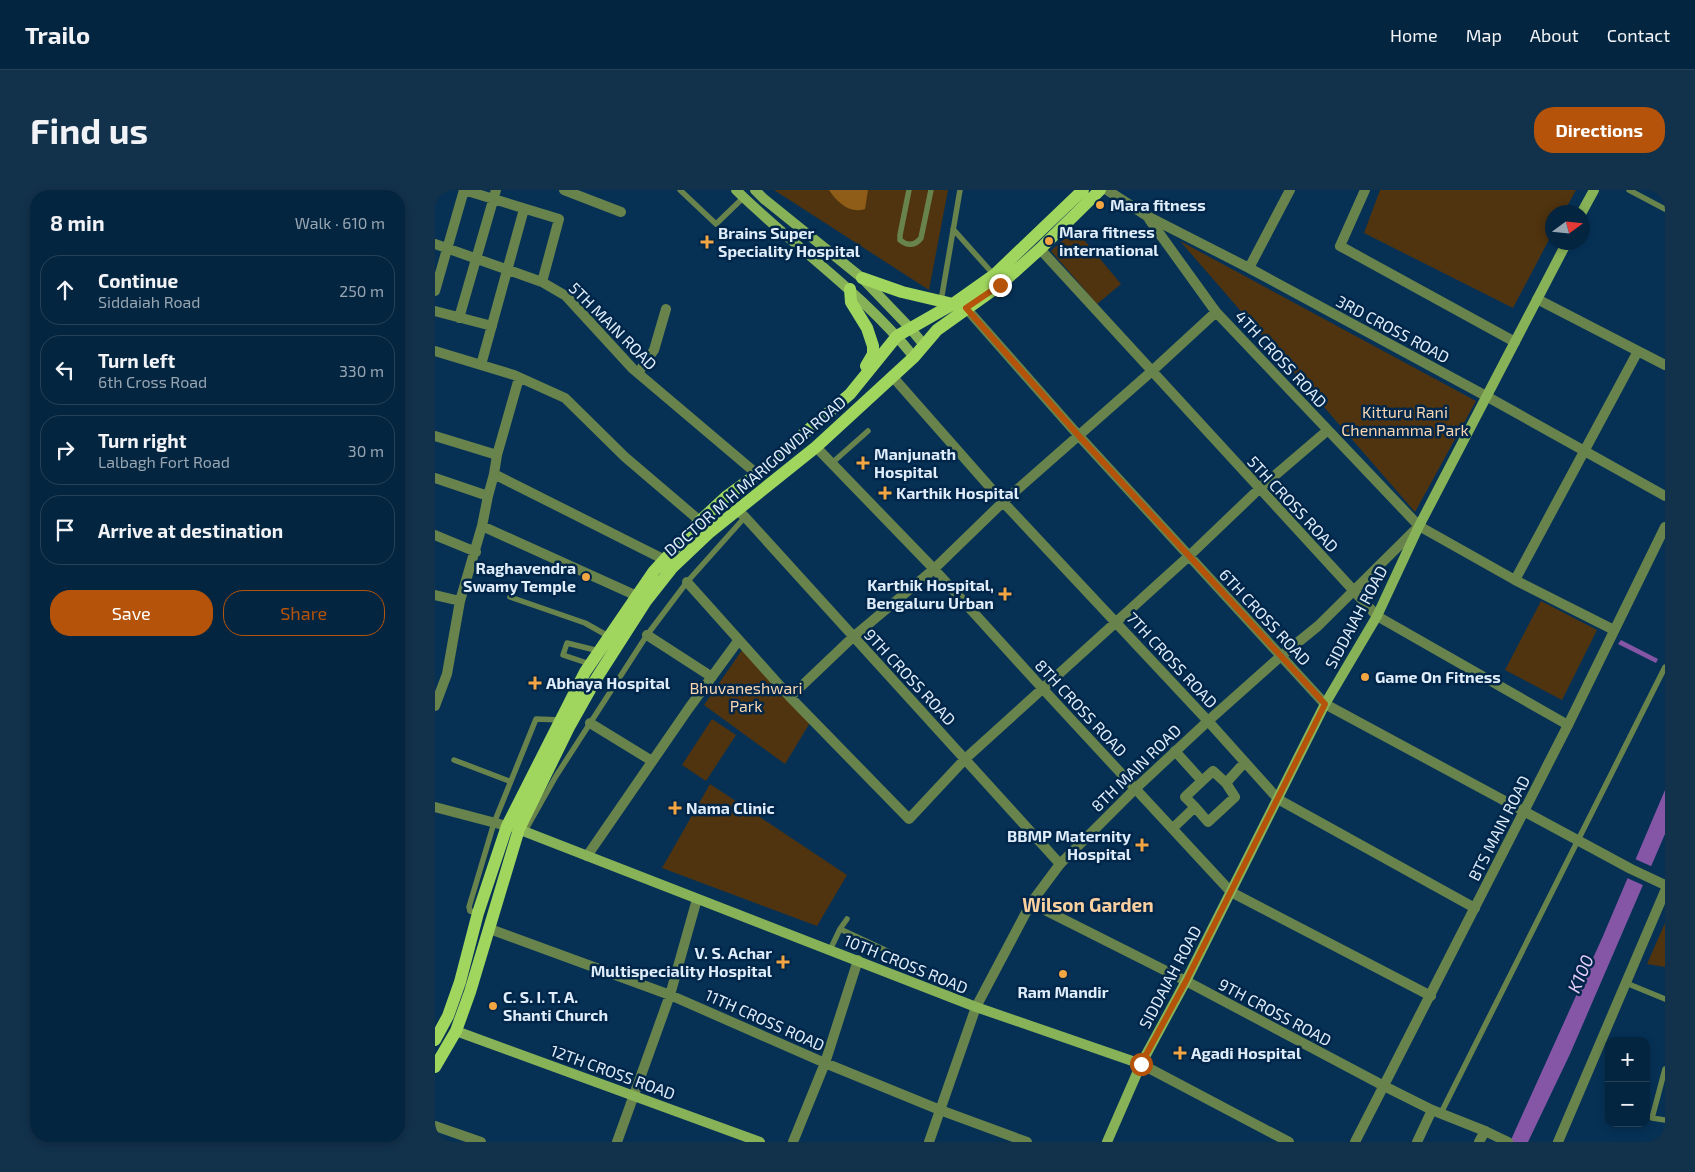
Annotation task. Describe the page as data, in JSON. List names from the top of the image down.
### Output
{
  "streets": {
    "main road": [
      "DOCTOR M H MARIGOWDA ROAD",
      "SIDDAIAH ROAD",
      "10TH CROSS ROAD",
      "12TH CROSS ROAD"
    ],
    "street": [
      "5TH MAIN ROAD",
      "3RD CROSS ROAD",
      "4TH CROSS ROAD",
      "5TH CROSS ROAD",
      "6TH CROSS ROAD",
      "7TH CROSS ROAD",
      "9TH CROSS ROAD",
      "8TH CROSS ROAD",
      "8TH MAIN ROAD",
      "BTS MAIN ROAD",
      "11TH CROSS ROAD"
    ]
  },
  "crossings": [
    ["5TH MAIN ROAD", "DOCTOR M H MARIGOWDA ROAD"],
    ["3RD CROSS ROAD", "4TH CROSS ROAD"],
    ["3RD CROSS ROAD", "SIDDAIAH ROAD"],
    ["4TH CROSS ROAD", "SIDDAIAH ROAD"],
    ["4TH CROSS ROAD", "8TH MAIN ROAD"],
    ["4TH CROSS ROAD", "BTS MAIN ROAD"],
    ["DOCTOR M H MARIGOWDA ROAD", "5TH CROSS ROAD"],
    ["DOCTOR M H MARIGOWDA ROAD", "6TH CROSS ROAD"],
    ["DOCTOR M H MARIGOWDA ROAD", "7TH CROSS ROAD"],
    ["DOCTOR M H MARIGOWDA ROAD", "9TH CROSS ROAD"],
    ["DOCTOR M H MARIGOWDA ROAD", "8TH CROSS ROAD"],
    ["DOCTOR M H MARIGOWDA ROAD", "10TH CROSS ROAD"],
    ["DOCTOR M H MARIGOWDA ROAD", "11TH CROSS ROAD"],
    ["DOCTOR M H MARIGOWDA ROAD", "12TH CROSS ROAD"],
    ["5TH CROSS ROAD", "SIDDAIAH ROAD"],
    ["5TH CROSS ROAD", "8TH MAIN ROAD"],
    ["5TH CROSS ROAD", "BTS MAIN ROAD"],
    ["6TH CROSS ROAD", "SIDDAIAH ROAD"],
    ["6TH CROSS ROAD", "8TH MAIN ROAD"],
    ["6TH CROSS ROAD", "BTS MAIN ROAD"],
    ["SIDDAIAH ROAD", "7TH CROSS ROAD"],
    ["SIDDAIAH ROAD", "9TH CROSS ROAD"],
    ["SIDDAIAH ROAD", "8TH CROSS ROAD"],
    ["SIDDAIAH ROAD", "8TH MAIN ROAD"],
    ["SIDDAIAH ROAD", "10TH CROSS ROAD"],
    ["7TH CROSS ROAD", "8TH MAIN ROAD"],
    ["7TH CROSS ROAD", "BTS MAIN ROAD"],
    ["9TH CROSS ROAD", "8TH MAIN ROAD"],
    ["9TH CROSS ROAD", "BTS MAIN ROAD"],
    ["8TH CROSS ROAD", "8TH MAIN ROAD"],
    ["8TH CROSS ROAD", "BTS MAIN ROAD"],
    ["8TH MAIN ROAD", "10TH CROSS ROAD"],
    ["8TH MAIN ROAD", "11TH CROSS ROAD"]
  ],
  "districts": ["Wilson Garden"],
  "water": ["K100"],
  "parks": ["Kitturu Rani Chennamma Park", "Bhuvaneshwari Park"],
  "places": {
    "other": [
      "Mara fitness",
      "Mara fitness international",
      "Raghavendra Swamy Temple",
      "Game On Fitness",
      "Ram Mandir",
      "C. S. I. T. A. Shanti Church"
    ],
    "health": [
      "Brains Super Speciality Hospital",
      "Manjunath Hospital",
      "Karthik Hospital",
      "Karthik Hospital, Bengaluru Urban",
      "Abhaya Hospital",
      "Nama Clinic",
      "BBMP Maternity Hospital",
      "V. S. Achar Multispeciality Hospital",
      "Agadi Hospital"
    ]
  },
  "north": "right",
  "page": {
    "header": "Trailo",
    "nav": [
      "Home",
      "Map",
      "About",
      "Contact"
    ],
    "buttons": [
      "Directions",
      ["Save", "Share"]
    ],
    "title": "Find us",
    "heading": ["8 min", "Walk · 610 m"],
    "list": [
      ["Continue", "Siddaiah Road", "250 m"],
      ["Turn left", "6th Cross Road", "330 m"],
      ["Turn right", "Lalbagh Fort Road", "30 m"],
      "Arrive at destination"
    ],
    "map_buttons": ["+", "−"]
  }
}
